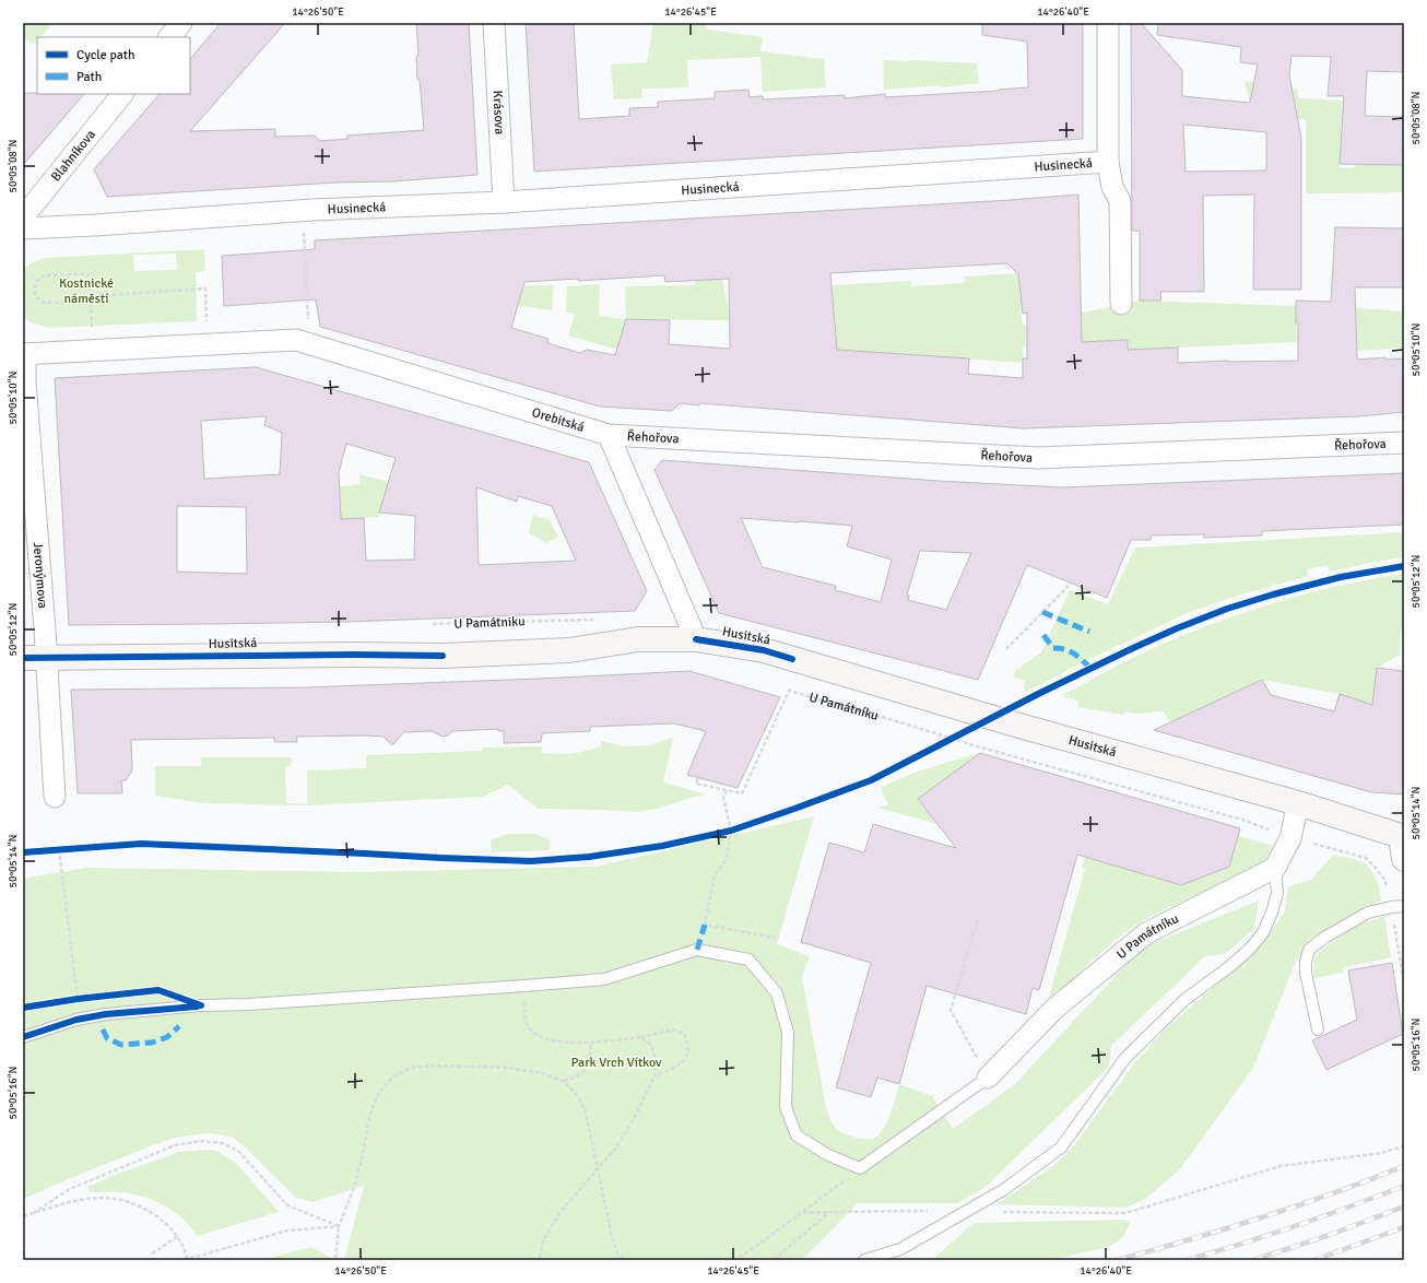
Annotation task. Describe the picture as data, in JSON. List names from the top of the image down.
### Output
{
  "streets": {
    "main road": ["Husitská"],
    "street": [
      "Krásova",
      "Blahníkova",
      "Husinecká",
      "Orebitská",
      "Řehořova",
      "Jeronýmova",
      "U Památníku"
    ],
    "path": ["U Památniku"]
  },
  "crossings": [
    ["Krásova", "Husinecká"],
    ["Orebitská", "Řehořova"],
    ["Jeronýmova", "Husitská"]
  ],
  "parks": ["Kostnické náměstí", "Park Vrch Vítkov"],
  "legend": ["Cycle path", "Path"],
  "coordinates": [
    "14°26'50\"E",
    "14°26'45\"E",
    "14°26'40\"E",
    "50°05'08\"N",
    "50°05'10\"N",
    "50°05'12\"N",
    "50°05'14\"N",
    "50°05'16\"N"
  ]
}
